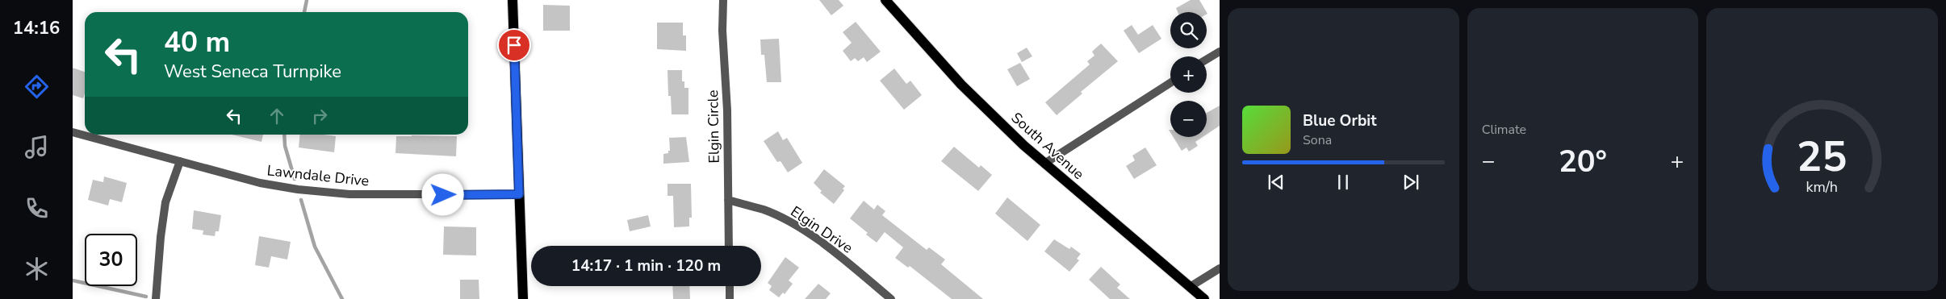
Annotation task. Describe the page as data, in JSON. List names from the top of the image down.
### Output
{
  "streets": {
    "main road": ["South Avenue"],
    "street": ["Elgin Circle", "Lawndale Drive", "Elgin Drive"]
  },
  "crossings": [
    ["Elgin Circle", "Elgin Drive"]
  ],
  "page": {
    "tabs": "14:16",
    "tile": "Climate",
    "map_buttons": ["+", "−"],
    "turn": ["40 m", "West Seneca Turnpike"],
    "song": ["Blue Orbit", "Sona"],
    "heat": ["−", "20°", "+"],
    "limit": "30",
    "trip": "14:17 · 1 min · 120 m",
    "gauge": ["25", "km/h"]
  }
}
